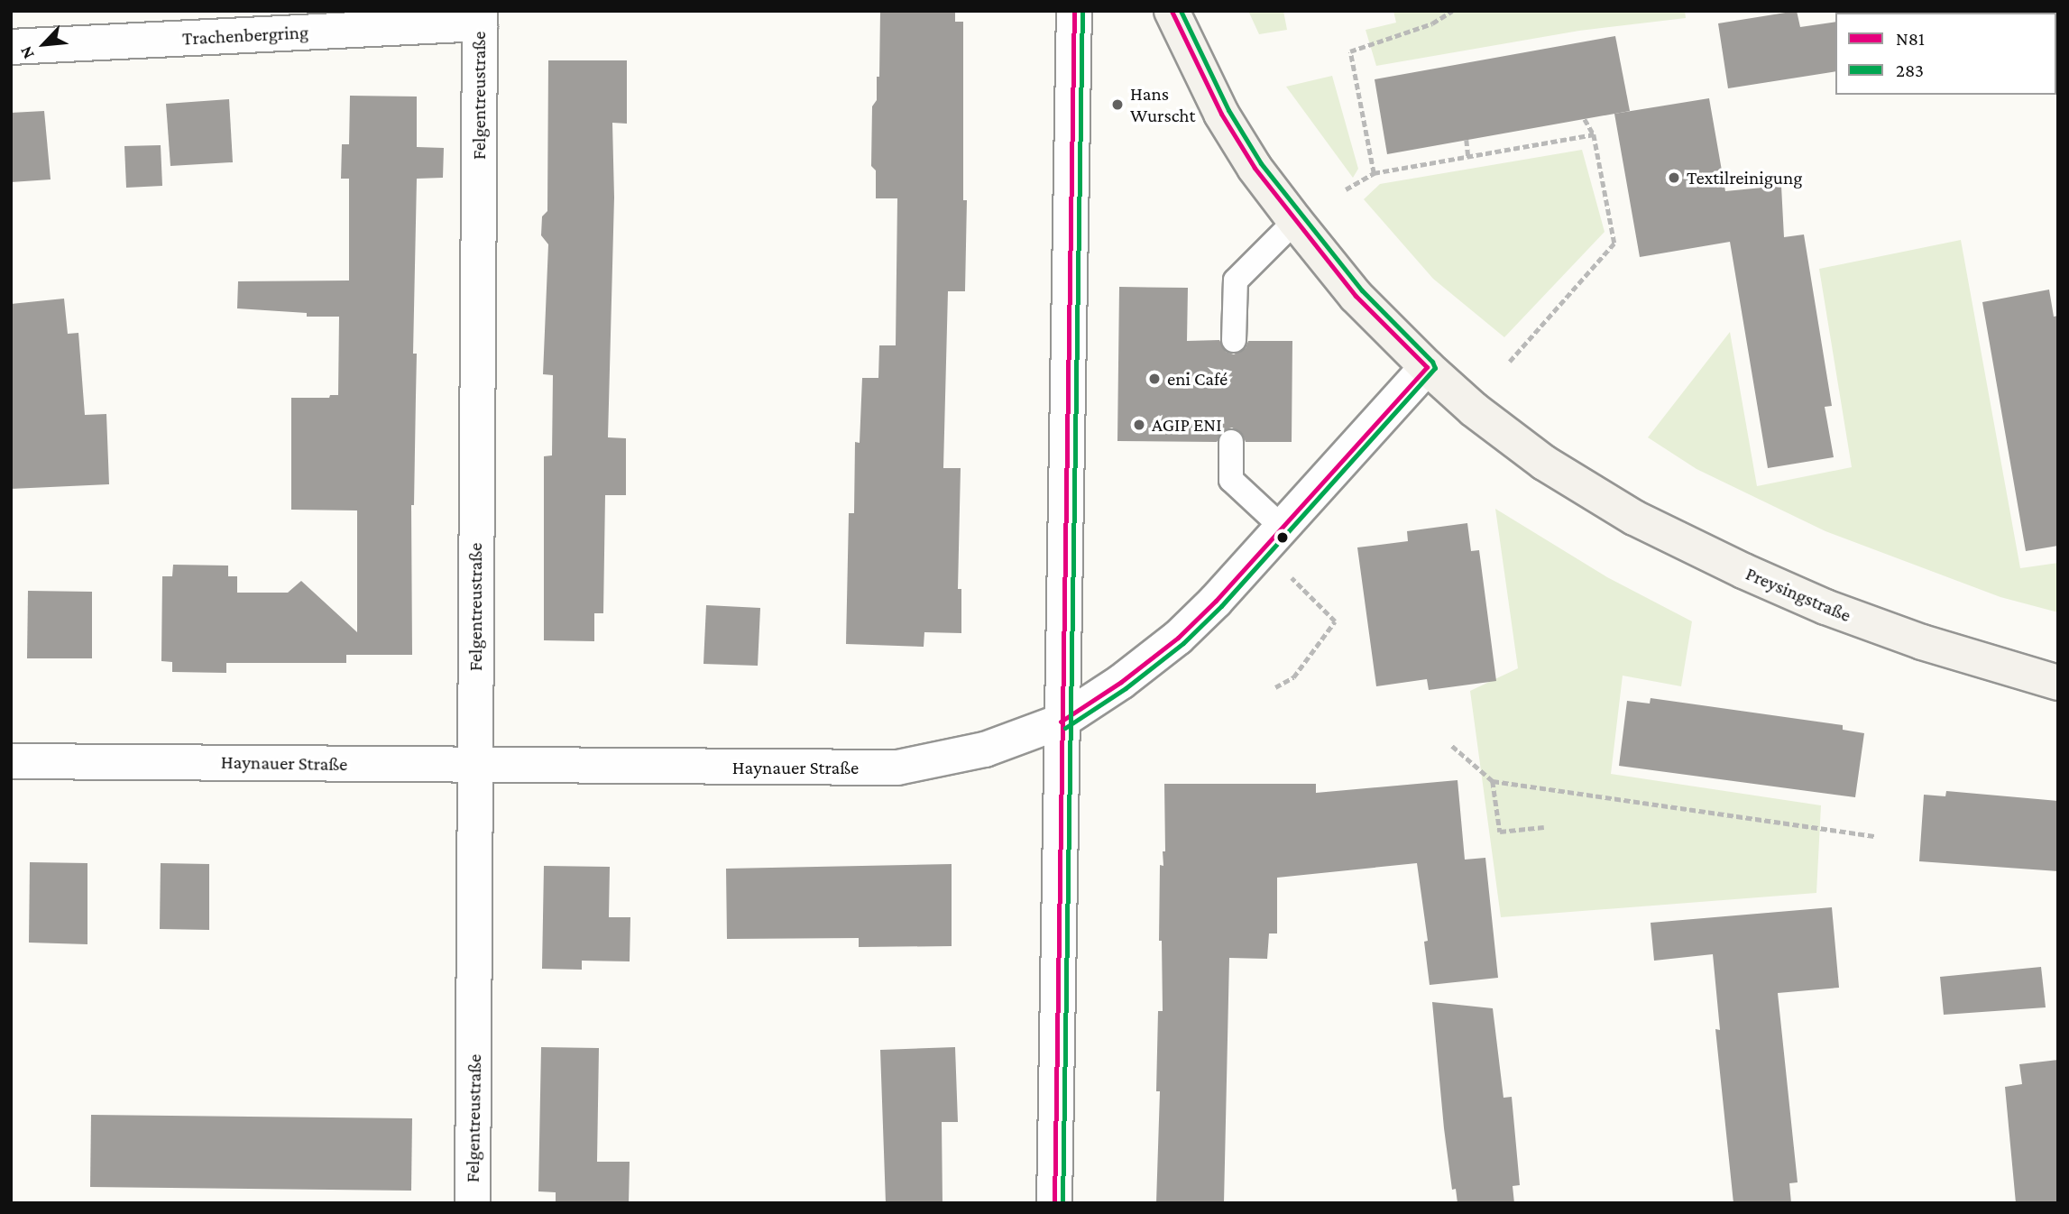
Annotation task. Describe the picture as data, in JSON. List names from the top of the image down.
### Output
{
  "streets": {
    "street": [
      "Trachenbergring",
      "Felgentreustraße",
      "Preysingstraße",
      "Haynauer Straße"
    ]
  },
  "crossings": [
    ["Trachenbergring", "Felgentreustraße"],
    ["Felgentreustraße", "Haynauer Straße"],
    ["Preysingstraße", "Haynauer Straße"]
  ],
  "places": [
    "Hans Wurscht",
    "Textilreinigung",
    "eni Café",
    "AGIP ENI"
  ],
  "lines": ["transit line N81", "transit line 283"],
  "legend": ["N81", "283"],
  "north": "bottom left"
}
